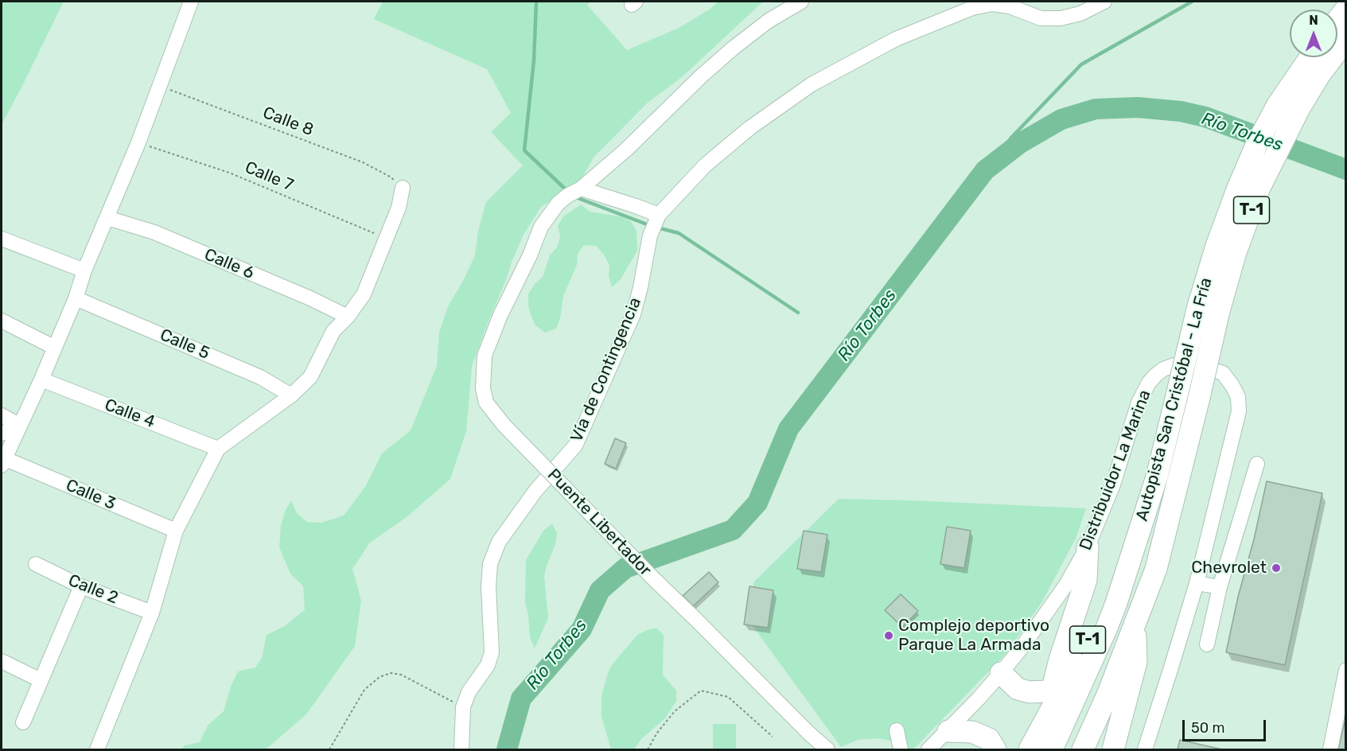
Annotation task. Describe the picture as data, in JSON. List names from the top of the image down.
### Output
{
  "streets": {
    "highway": ["T-1", "Autopista San Cristóbal - La Fría"],
    "street": [
      "Calle 6",
      "Calle 5",
      "Vía de Contingencia",
      "Calle 4",
      "Distribuidor La Marina",
      "Calle 3",
      "Puente Libertador",
      "Calle 2"
    ],
    "path": ["Calle 8", "Calle 7"]
  },
  "water": ["Río Torbes"],
  "places": ["Chevrolet", "Complejo deportivo Parque La Armada"],
  "scale_bar": "50 m",
  "north": "top"
}
